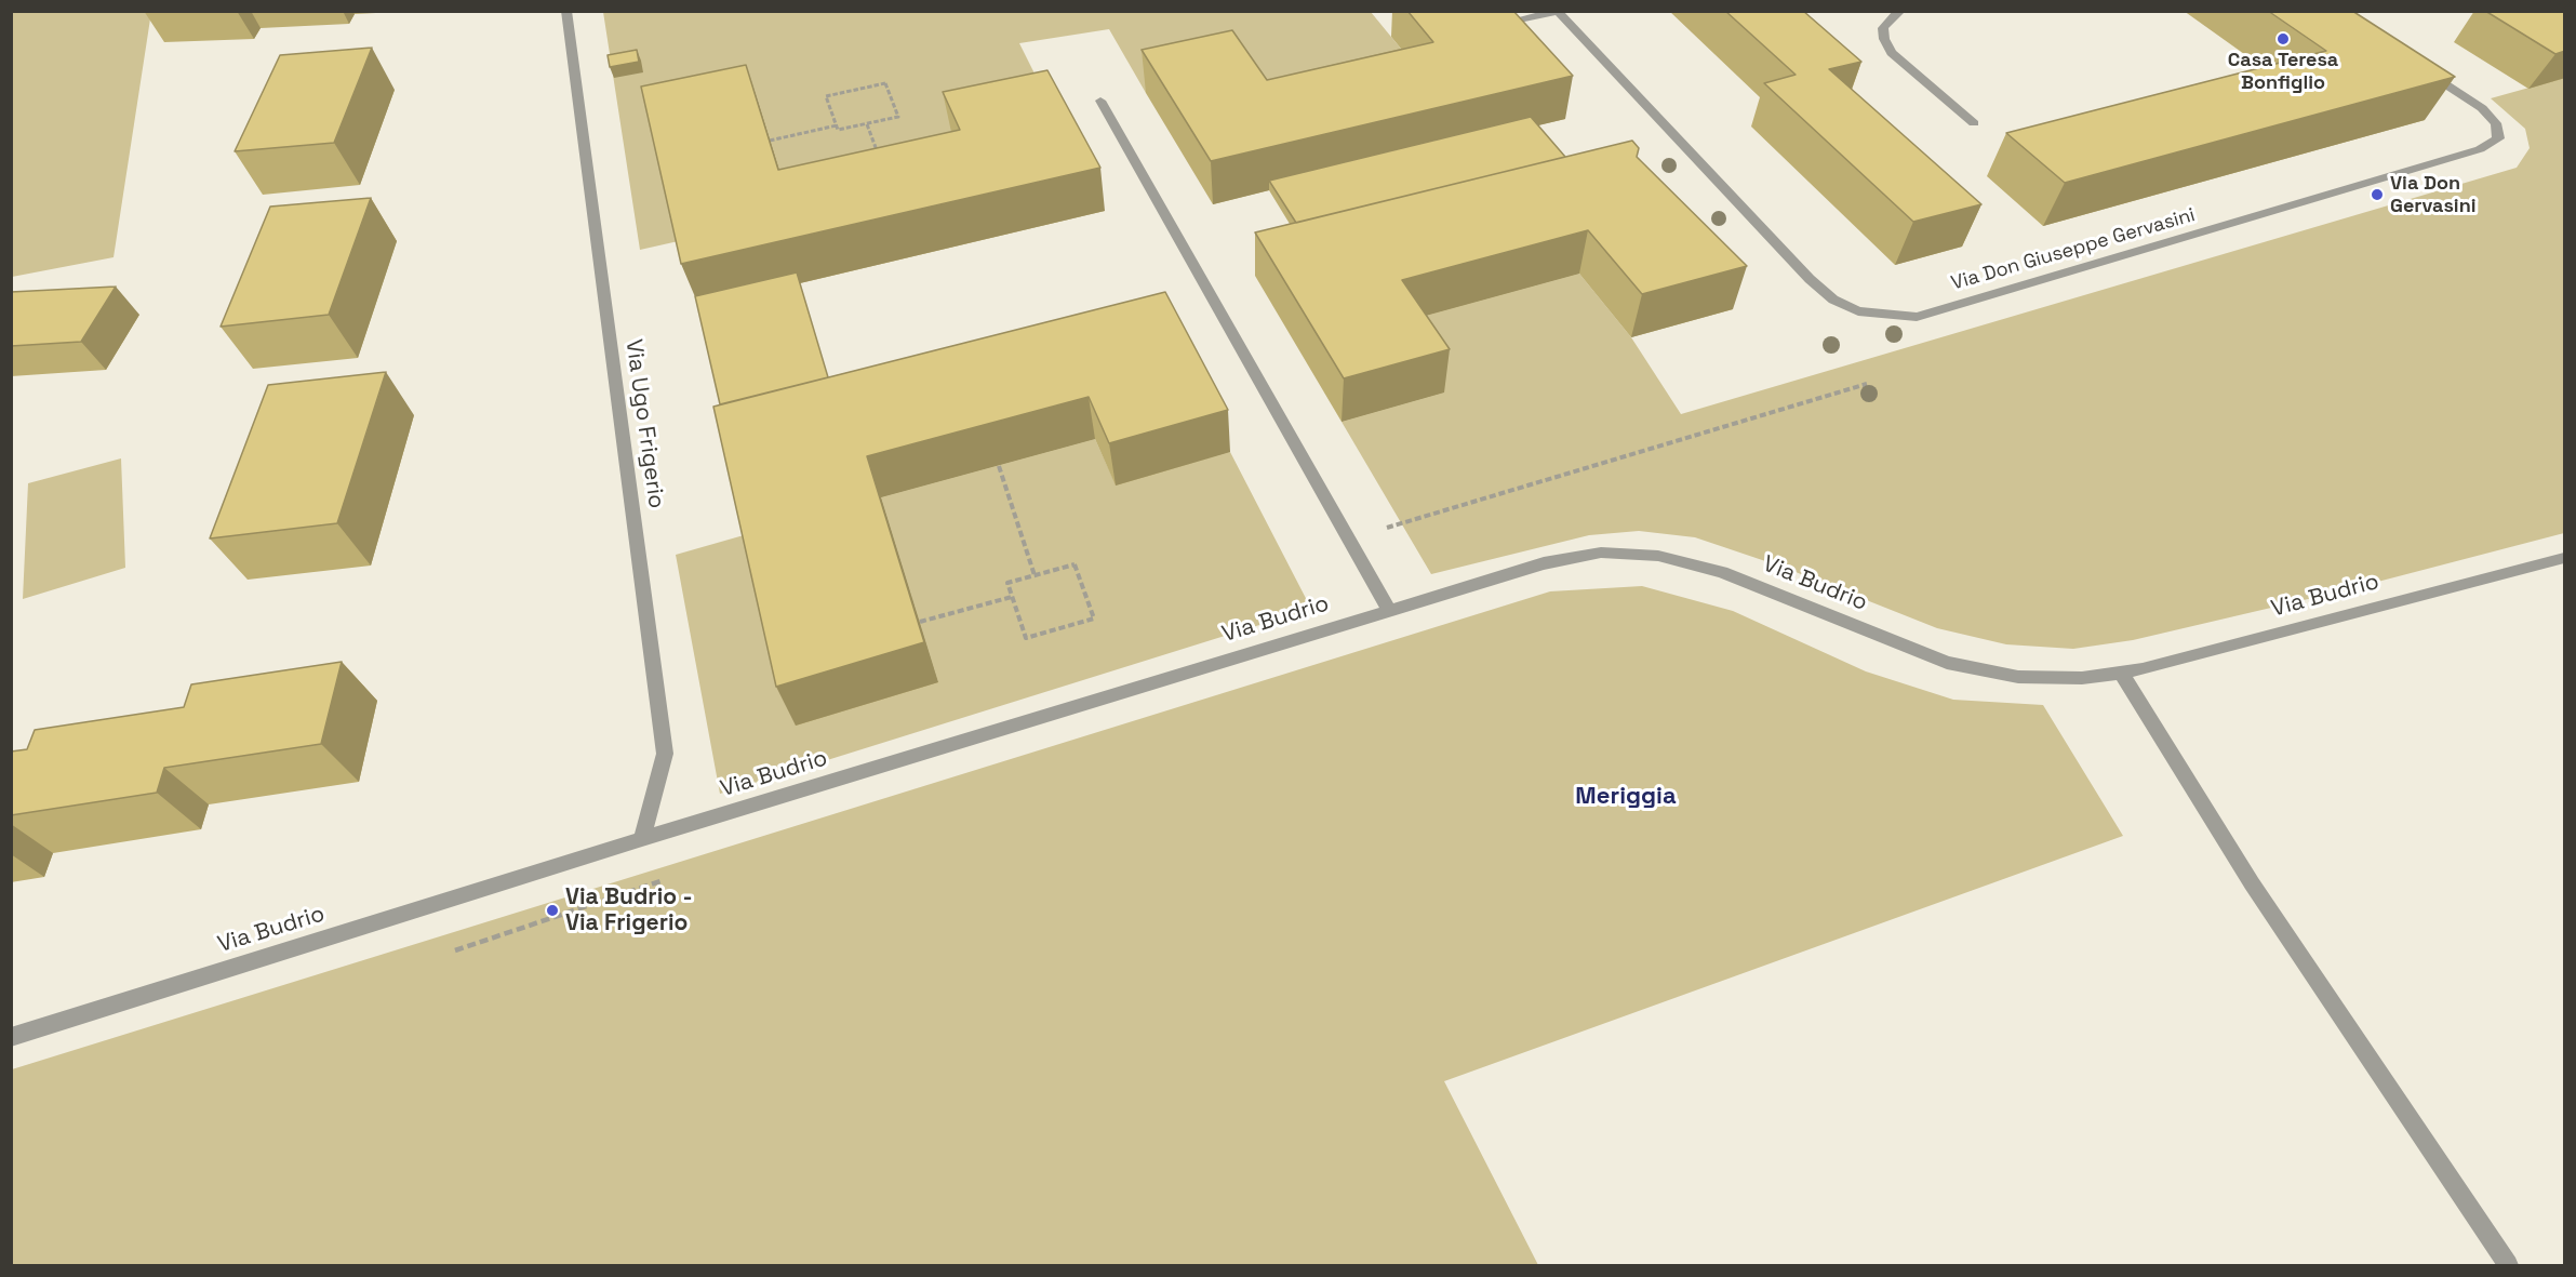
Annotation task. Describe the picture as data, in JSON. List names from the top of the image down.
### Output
{
  "streets": {
    "street": ["Via Don Giuseppe Gervasini", "Via Ugo Frigerio", "Via Budrio"]
  },
  "crossings": [
    ["Via Ugo Frigerio", "Via Budrio"]
  ],
  "districts": ["Meriggia"],
  "places": ["Casa Teresa Bonfiglio", "Via Don Gervasini", "Via Budrio - Via Frigerio"]
}
